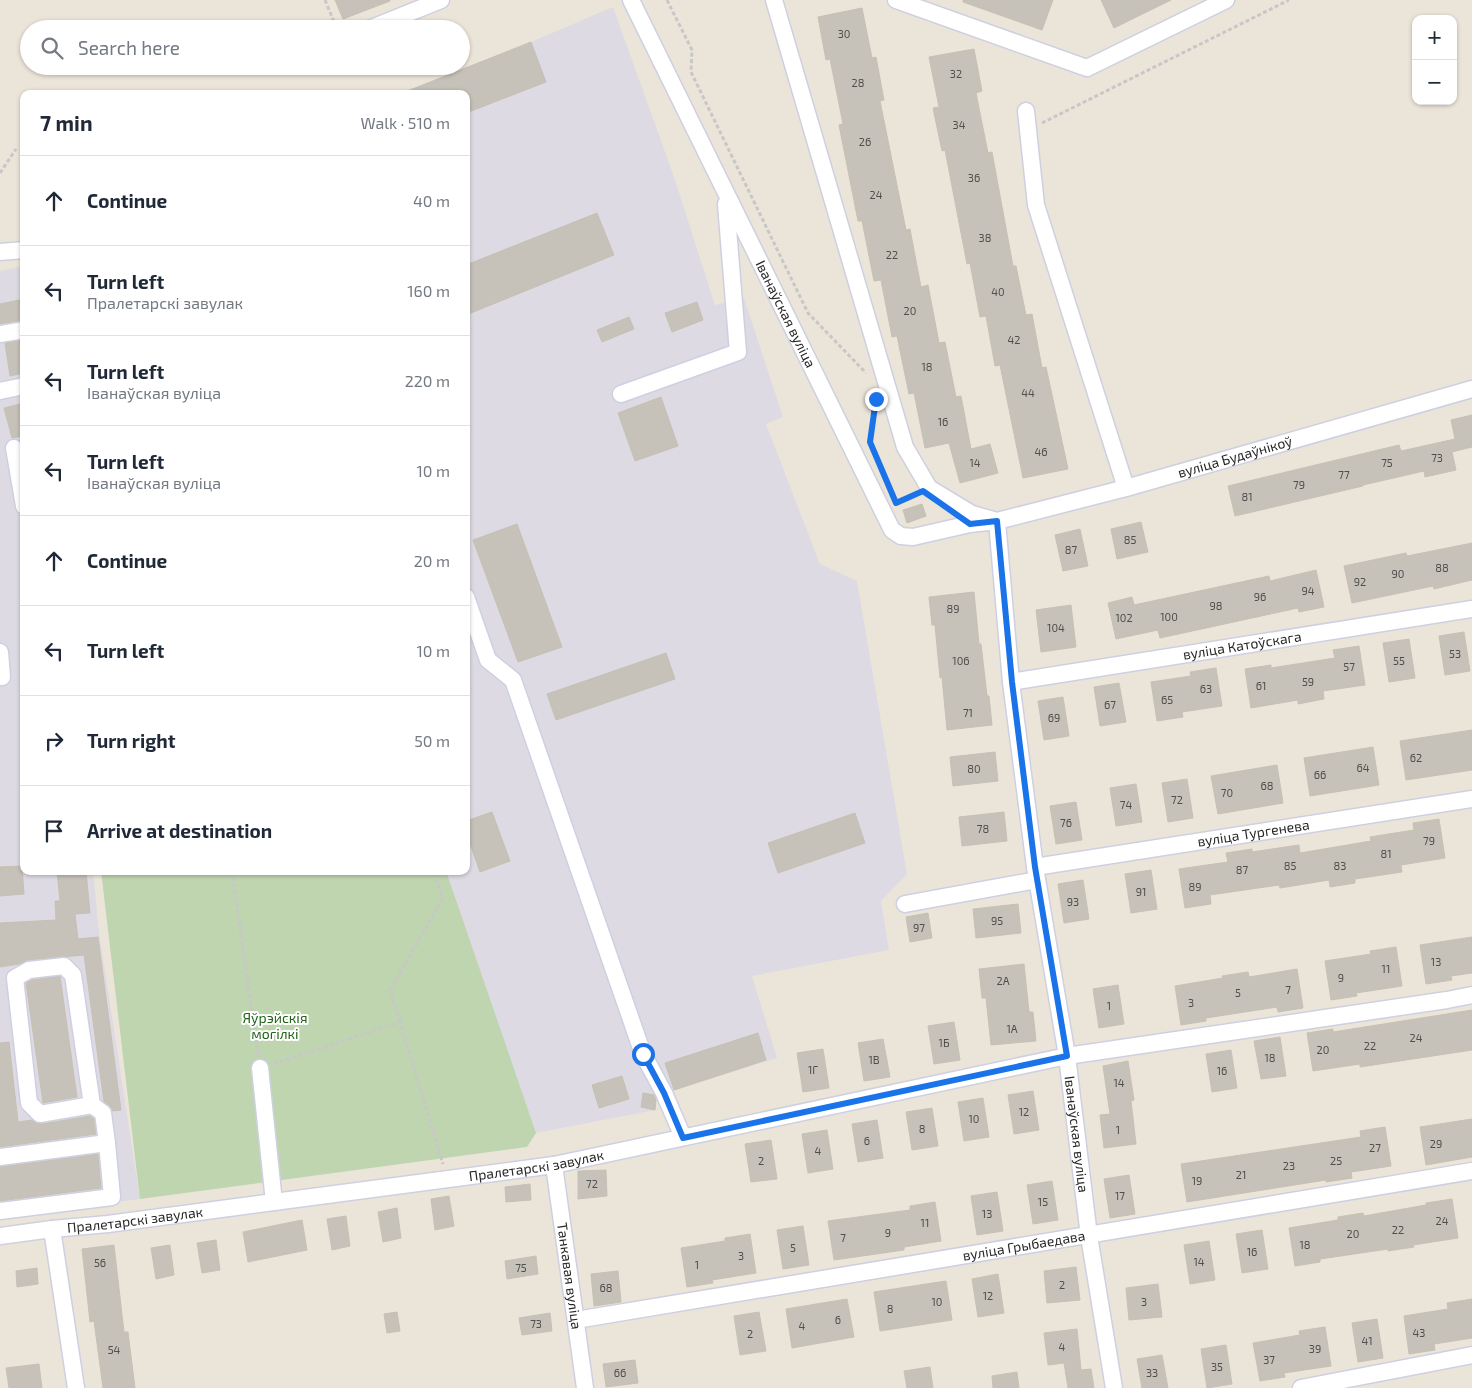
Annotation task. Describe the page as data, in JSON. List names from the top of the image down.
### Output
{
  "streets": {
    "street": [
      "Іванаўская вуліца",
      "вуліца Будаўнікоў",
      "вуліца Катоўскага",
      "вуліца Тургенева",
      "Пралетарскі завулак",
      "вуліца Грыбаедава",
      "Танкавая вуліца"
    ]
  },
  "crossings": [
    ["Іванаўская вуліца", "вуліца Будаўнікоў"],
    ["Іванаўская вуліца", "вуліца Катоўскага"],
    ["Іванаўская вуліца", "вуліца Тургенева"],
    ["Іванаўская вуліца", "Пралетарскі завулак"],
    ["Іванаўская вуліца", "вуліца Грыбаедава"],
    ["Пралетарскі завулак", "Танкавая вуліца"],
    ["вуліца Грыбаедава", "Танкавая вуліца"]
  ],
  "parks": ["Яўрэйскія могілкі"],
  "house_numbers": [
    "30",
    "32",
    "28",
    "34",
    "26",
    "36",
    "24",
    "38",
    "22",
    "40",
    "20",
    "42",
    "18",
    "44",
    "16",
    "46",
    "73",
    "14",
    "75",
    "77",
    "79",
    "81",
    "85",
    "87",
    "88",
    "90",
    "92",
    "94",
    "96",
    "98",
    "89",
    "100",
    "102",
    "104",
    "53",
    "106",
    "55",
    "57",
    "59",
    "61",
    "63",
    "65",
    "67",
    "71",
    "69",
    "62",
    "64",
    "80",
    "66",
    "68",
    "70",
    "72",
    "74",
    "76",
    "78",
    "79",
    "81",
    "85",
    "83",
    "87",
    "89",
    "91",
    "93",
    "95",
    "97",
    "13",
    "11",
    "9",
    "2А",
    "7",
    "5",
    "3",
    "1",
    "1А",
    "24",
    "1Б",
    "22",
    "20",
    "18",
    "1В",
    "1Г",
    "16",
    "14",
    "12",
    "10",
    "8",
    "1",
    "6",
    "29",
    "27",
    "4",
    "2",
    "25",
    "23",
    "21",
    "19",
    "72",
    "17",
    "15",
    "13",
    "24",
    "11",
    "22",
    "9",
    "20",
    "7",
    "18",
    "5",
    "16",
    "3",
    "14",
    "56",
    "1",
    "75",
    "2",
    "68",
    "12",
    "10",
    "3",
    "8",
    "6",
    "73",
    "4",
    "43",
    "2",
    "41",
    "4",
    "39",
    "54",
    "37",
    "35",
    "66",
    "33"
  ],
  "page": {
    "map_buttons": ["+", "−"],
    "search": "Search here",
    "heading": ["7 min", "Walk · 510 m"],
    "list": [
      ["Continue", "40 m"],
      ["Turn left", "Пралетарскі завулак", "160 m"],
      ["Turn left", "Іванаўская вуліца", "220 m"],
      ["Turn left", "Іванаўская вуліца", "10 m"],
      ["Continue", "20 m"],
      ["Turn left", "10 m"],
      ["Turn right", "50 m"],
      "Arrive at destination"
    ]
  }
}
